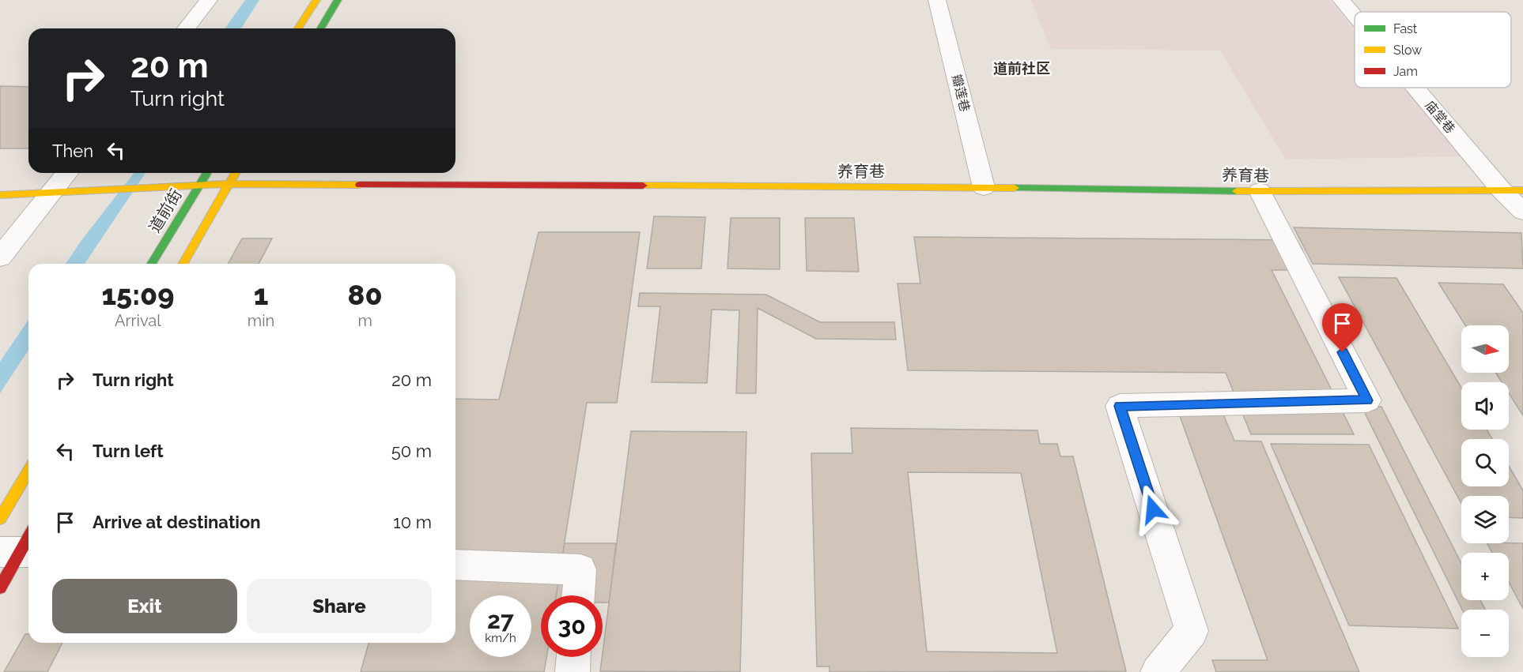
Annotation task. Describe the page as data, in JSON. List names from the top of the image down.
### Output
{
  "streets": {
    "main road": ["养育巷", "道前街"],
    "street": ["瓣莲巷", "庙堂巷"]
  },
  "crossings": [
    ["瓣莲巷", "养育巷"],
    ["庙堂巷", "养育巷"],
    ["养育巷", "道前街"]
  ],
  "districts": ["道前社区"],
  "legend": ["Fast", "Slow", "Jam"],
  "north": "right",
  "page": {
    "turn": ["20 m", "Turn right"],
    "then": "Then",
    "eta": [
      "15:09",
      "Arrival",
      "1",
      "min",
      "80",
      "m"
    ],
    "map_buttons": ["+", "−"],
    "list": [
      {
        "name": "Turn right",
        "value": "20 m"
      },
      {
        "name": "Turn left",
        "value": "50 m"
      },
      {
        "name": "Arrive at destination",
        "value": "10 m"
      }
    ],
    "buttons": ["Exit", "Share"],
    "speed": "27 km/h",
    "limit": "30"
  }
}
